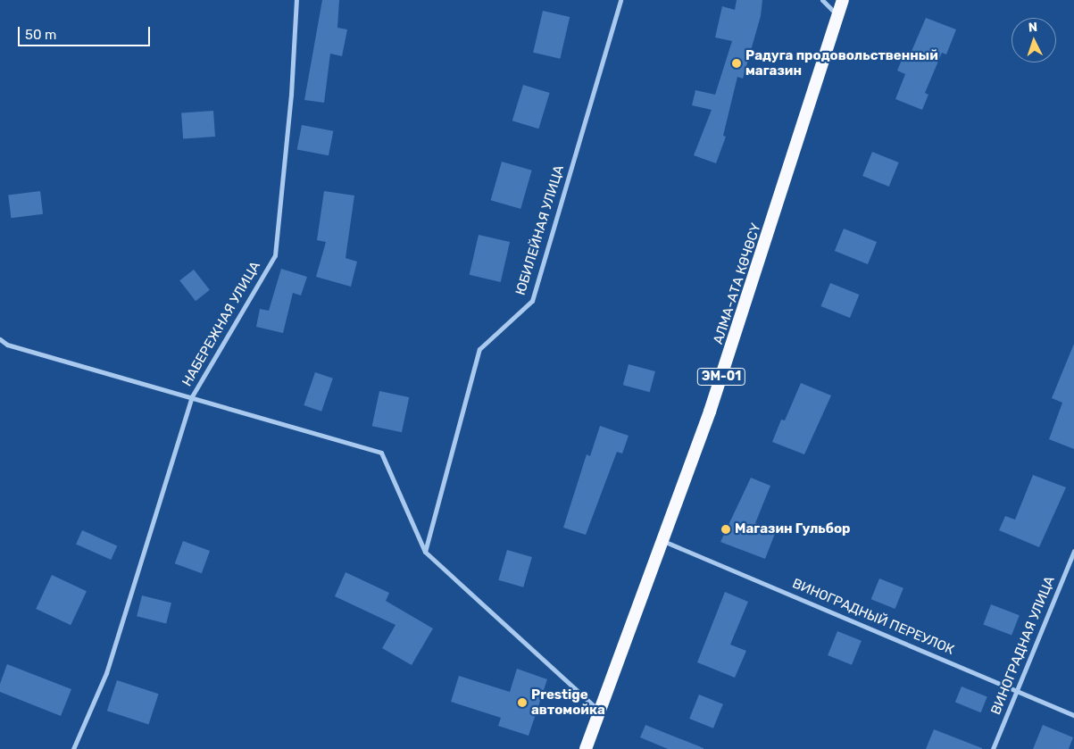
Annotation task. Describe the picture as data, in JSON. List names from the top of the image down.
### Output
{
  "streets": {
    "highway": ["АЛМА-АТА КӨЧӨСҮ", "ЭМ-01"],
    "street": [
      "ЮБИЛЕЙНАЯ УЛИЦА",
      "НАБЕРЕЖНАЯ УЛИЦА",
      "ВИНОГРАДНЫЙ ПЕРЕУЛОК",
      "ВИНОГРАДНАЯ УЛИЦА"
    ]
  },
  "crossings": [
    ["АЛМА-АТА КӨЧӨСҮ", "ВИНОГРАДНЫЙ ПЕРЕУЛОК"],
    ["ВИНОГРАДНЫЙ ПЕРЕУЛОК", "ВИНОГРАДНАЯ УЛИЦА"]
  ],
  "places": ["Радуга продовольственный магазин", "Магазин Гульбор", "Prestige автомойка"],
  "scale_bar": "50 m",
  "north": "top"
}
